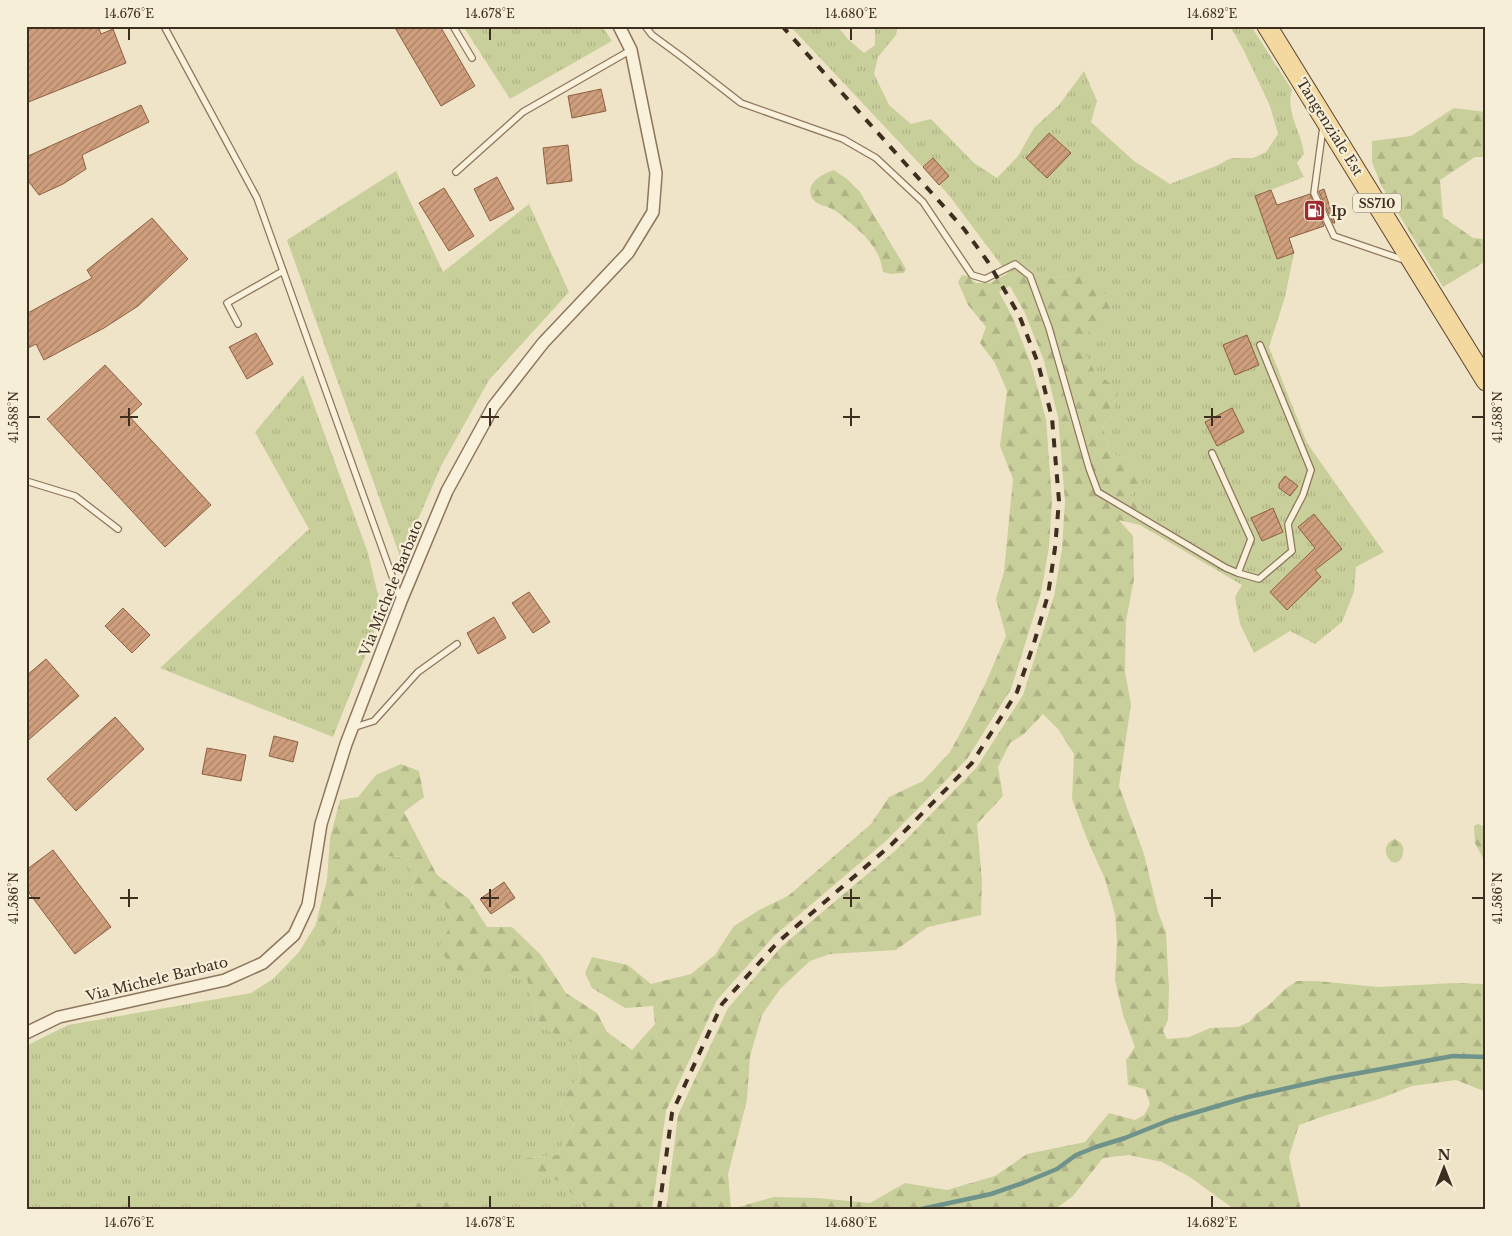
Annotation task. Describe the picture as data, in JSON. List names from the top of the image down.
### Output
{
  "streets": {
    "main road": ["Tangenziale Est", "SS710"],
    "street": ["Via Michele Barbato"]
  },
  "places": {
    "fuel station": ["Ip"]
  },
  "north": "top",
  "coordinates": [
    "14.676°E",
    "14.678°E",
    "14.680°E",
    "14.682°E",
    "41.588°N",
    "41.586°N"
  ]
}
